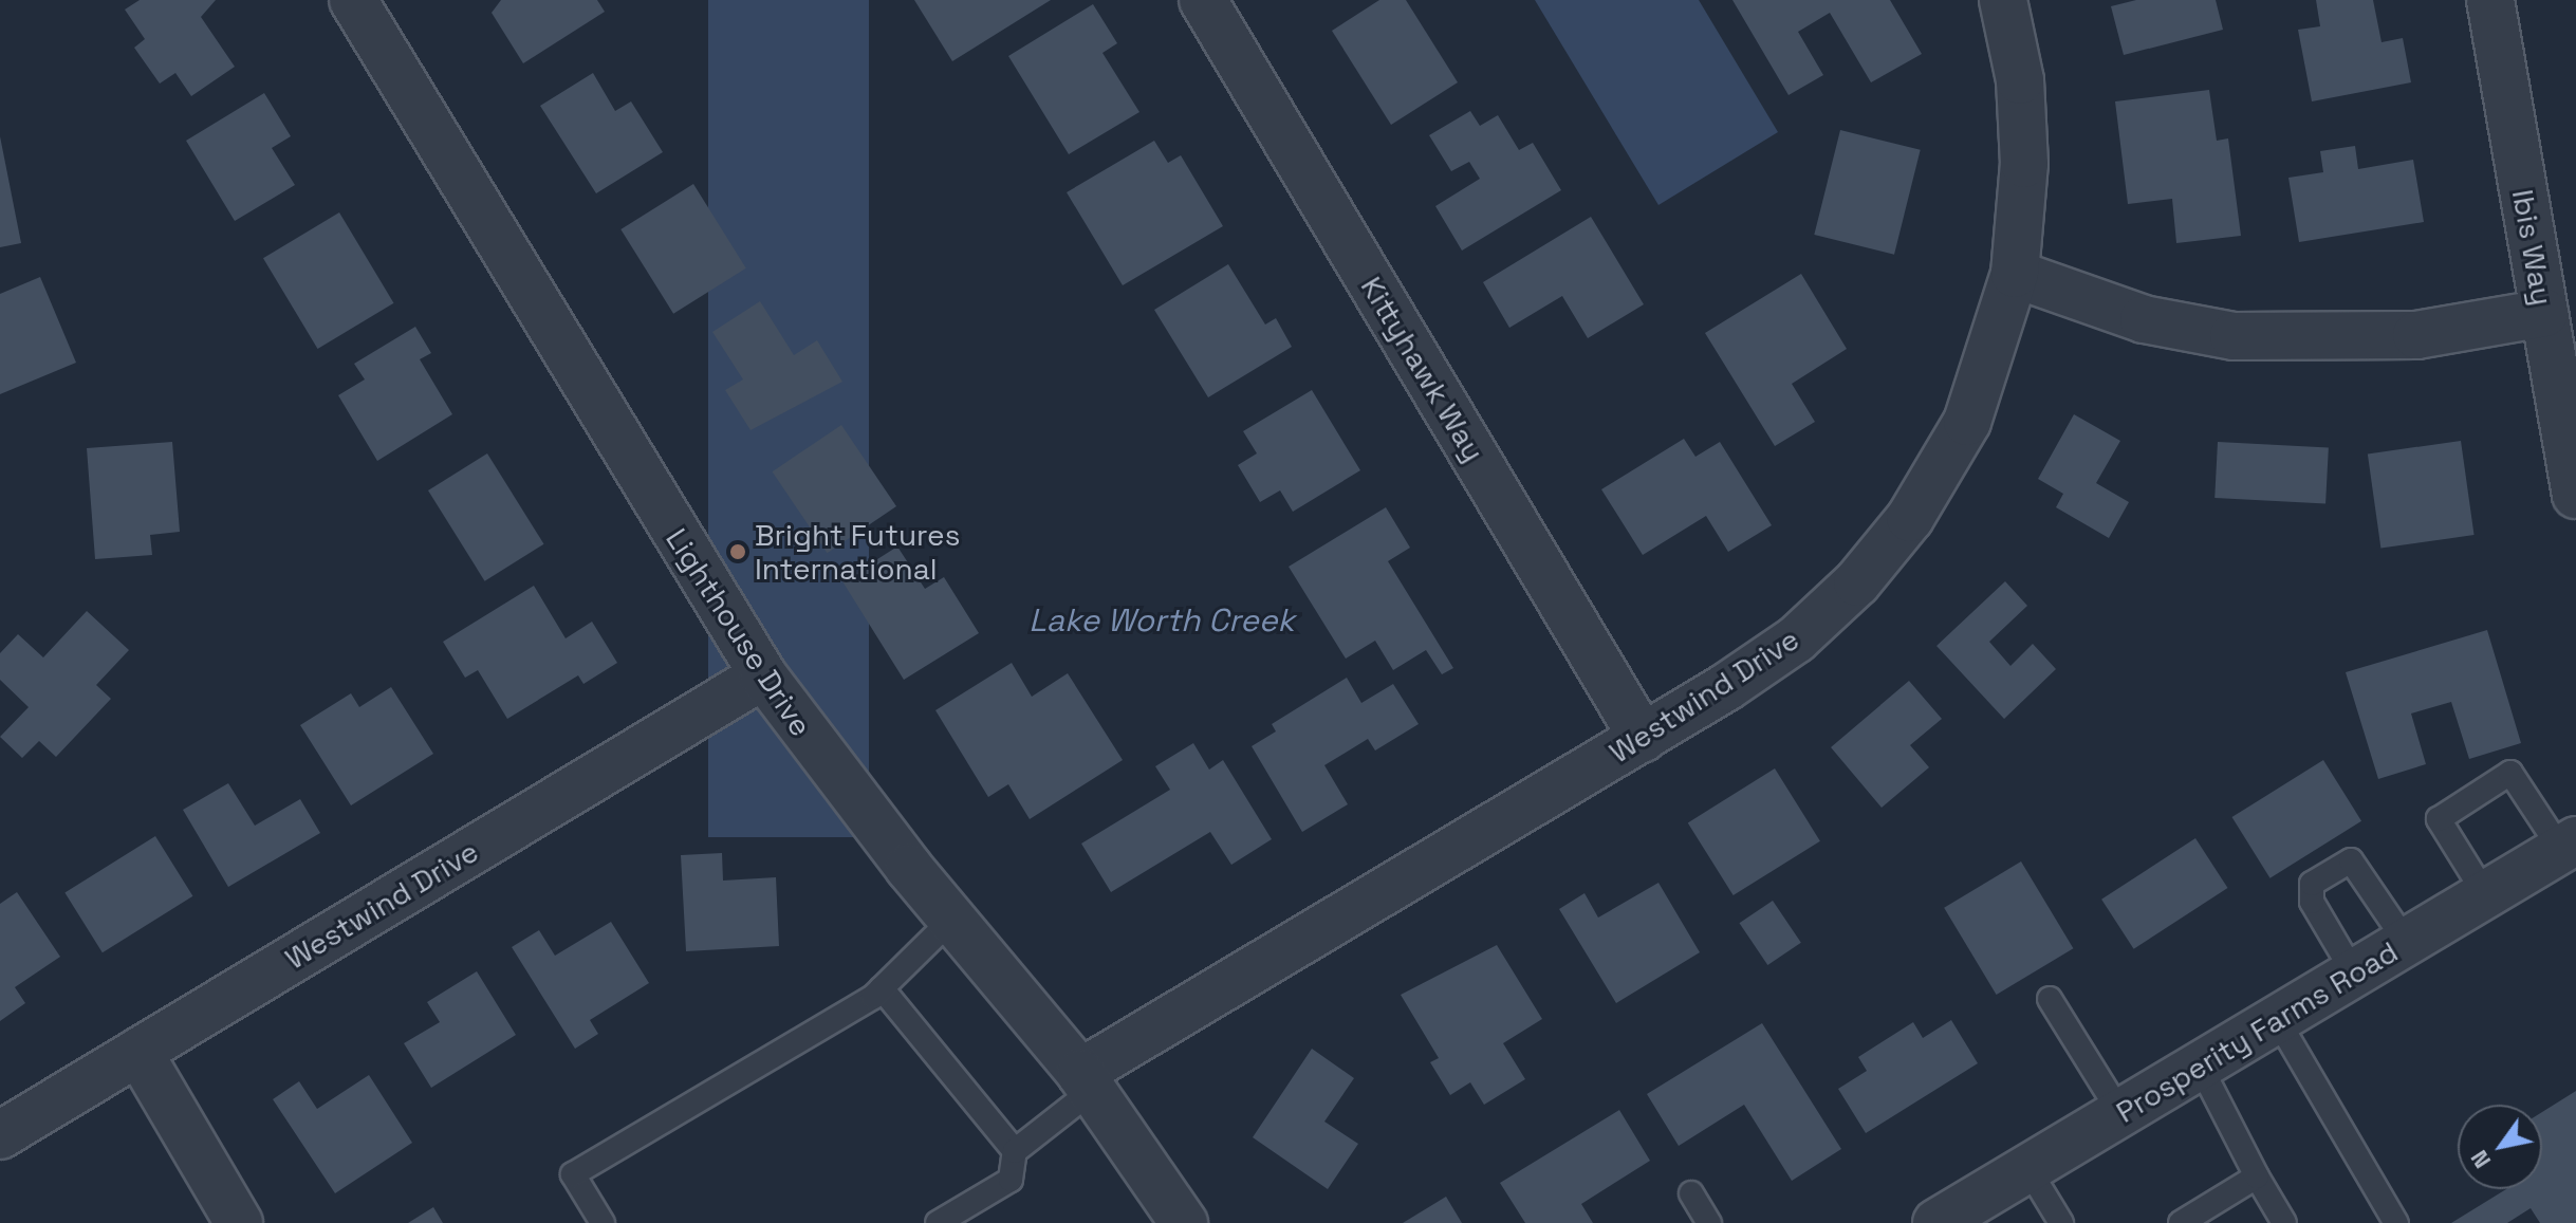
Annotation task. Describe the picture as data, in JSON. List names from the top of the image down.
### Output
{
  "streets": {
    "street": [
      "Ibis Way",
      "Kittyhawk Way",
      "Lighthouse Drive",
      "Westwind Drive",
      "Prosperity Farms Road"
    ]
  },
  "crossings": [
    ["Kittyhawk Way", "Westwind Drive"],
    ["Lighthouse Drive", "Westwind Drive"]
  ],
  "water": ["Lake Worth Creek"],
  "places": ["Bright Futures International"],
  "north": "bottom left"
}
